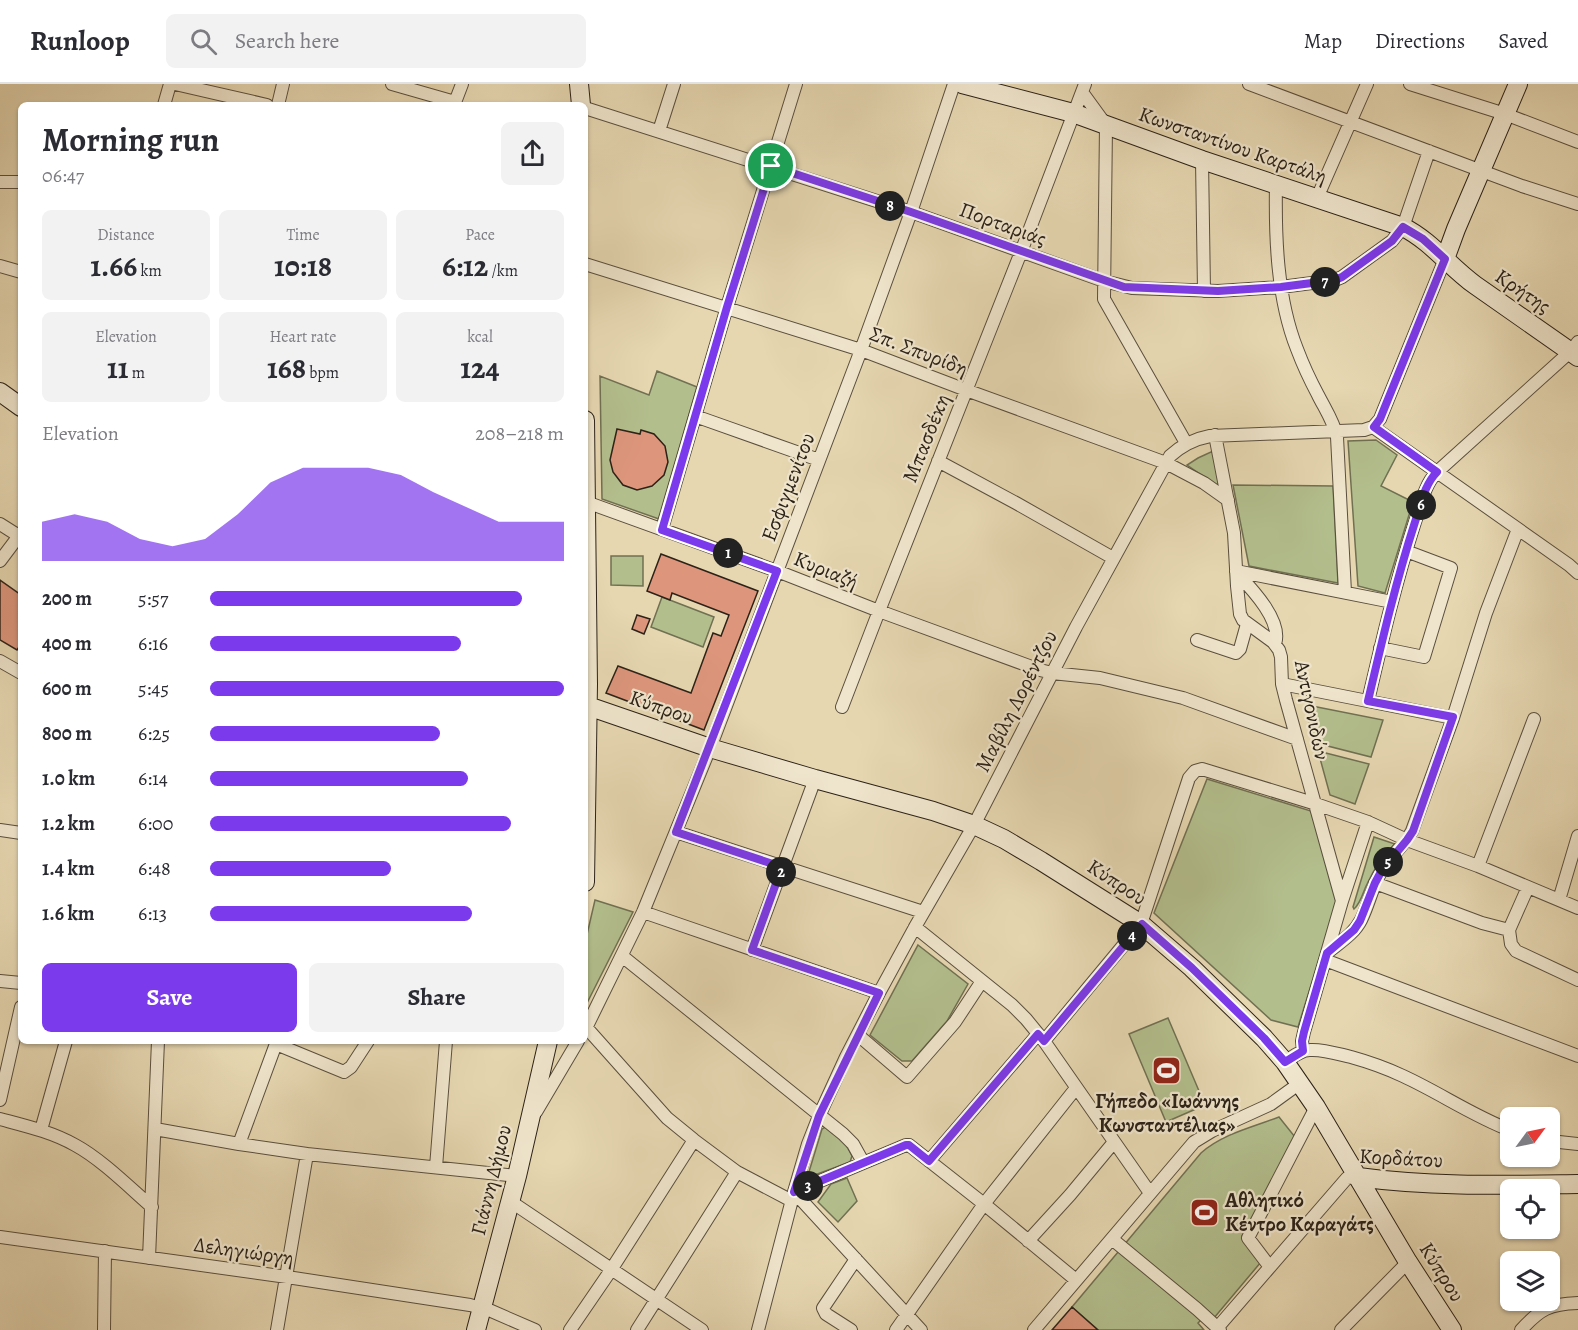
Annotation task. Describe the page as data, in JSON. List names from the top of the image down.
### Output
{
  "streets": {
    "street": [
      "Κωνσταντίνου Καρτάλη",
      "Πορταριάς",
      "Κρήτης",
      "Σπ. Σπυρίδη",
      "Μπασδέκη",
      "Εσφιγμενίτου",
      "Κυριαζή",
      "Μαβίλη Λορέντζου",
      "Κύπρου",
      "Αντιγονιδών",
      "Κορδάτου",
      "Γιάννη Δήμου",
      "Δεληγιώργη"
    ]
  },
  "crossings": [
    ["Κωνσταντίνου Καρτάλη", "Πορταριάς"],
    ["Κωνσταντίνου Καρτάλη", "Κρήτης"],
    ["Κωνσταντίνου Καρτάλη", "Μπασδέκη"],
    ["Πορταριάς", "Μπασδέκη"],
    ["Πορταριάς", "Εσφιγμενίτου"],
    ["Σπ. Σπυρίδη", "Μπασδέκη"],
    ["Σπ. Σπυρίδη", "Εσφιγμενίτου"],
    ["Σπ. Σπυρίδη", "Μαβίλη Λορέντζου"],
    ["Μπασδέκη", "Κυριαζή"],
    ["Εσφιγμενίτου", "Κυριαζή"],
    ["Εσφιγμενίτου", "Κύπρου"],
    ["Κυριαζή", "Μαβίλη Λορέντζου"],
    ["Κυριαζή", "Αντιγονιδών"],
    ["Μαβίλη Λορέντζου", "Κύπρου"],
    ["Κύπρου", "Κορδάτου"],
    ["Γιάννη Δήμου", "Δεληγιώργη"]
  ],
  "places": {
    "sports": ["Γήπεδο «Ιωάννης Κωνσταντέλιας»", "Αθλητικό Κέντρο Καραγάτς"]
  },
  "north": "top right",
  "page": {
    "header": "Runloop",
    "search": "Search here",
    "nav": ["Map", "Directions", "Saved"],
    "heading": ["Morning run", "06:47"],
    "pins": [
      "8",
      "7",
      "6",
      "1",
      "5",
      "2",
      "4",
      "3"
    ],
    "stats": [
      ["Distance", "1.66 km"],
      ["Time", "10:18"],
      ["Pace", "6:12 /km"],
      ["Elevation", "11 m"],
      ["Heart rate", "168 bpm"],
      ["kcal", "124"]
    ],
    "chart": ["Elevation", "208–218 m"],
    "list": [
      {
        "name": "200 m",
        "note": "5:57"
      },
      {
        "name": "400 m",
        "note": "6:16"
      },
      {
        "name": "600 m",
        "note": "5:45"
      },
      {
        "name": "800 m",
        "note": "6:25"
      },
      {
        "name": "1.0 km",
        "note": "6:14"
      },
      {
        "name": "1.2 km",
        "note": "6:00"
      },
      {
        "name": "1.4 km",
        "note": "6:48"
      },
      {
        "name": "1.6 km",
        "note": "6:13"
      }
    ],
    "buttons": ["Save", "Share"]
  }
}
